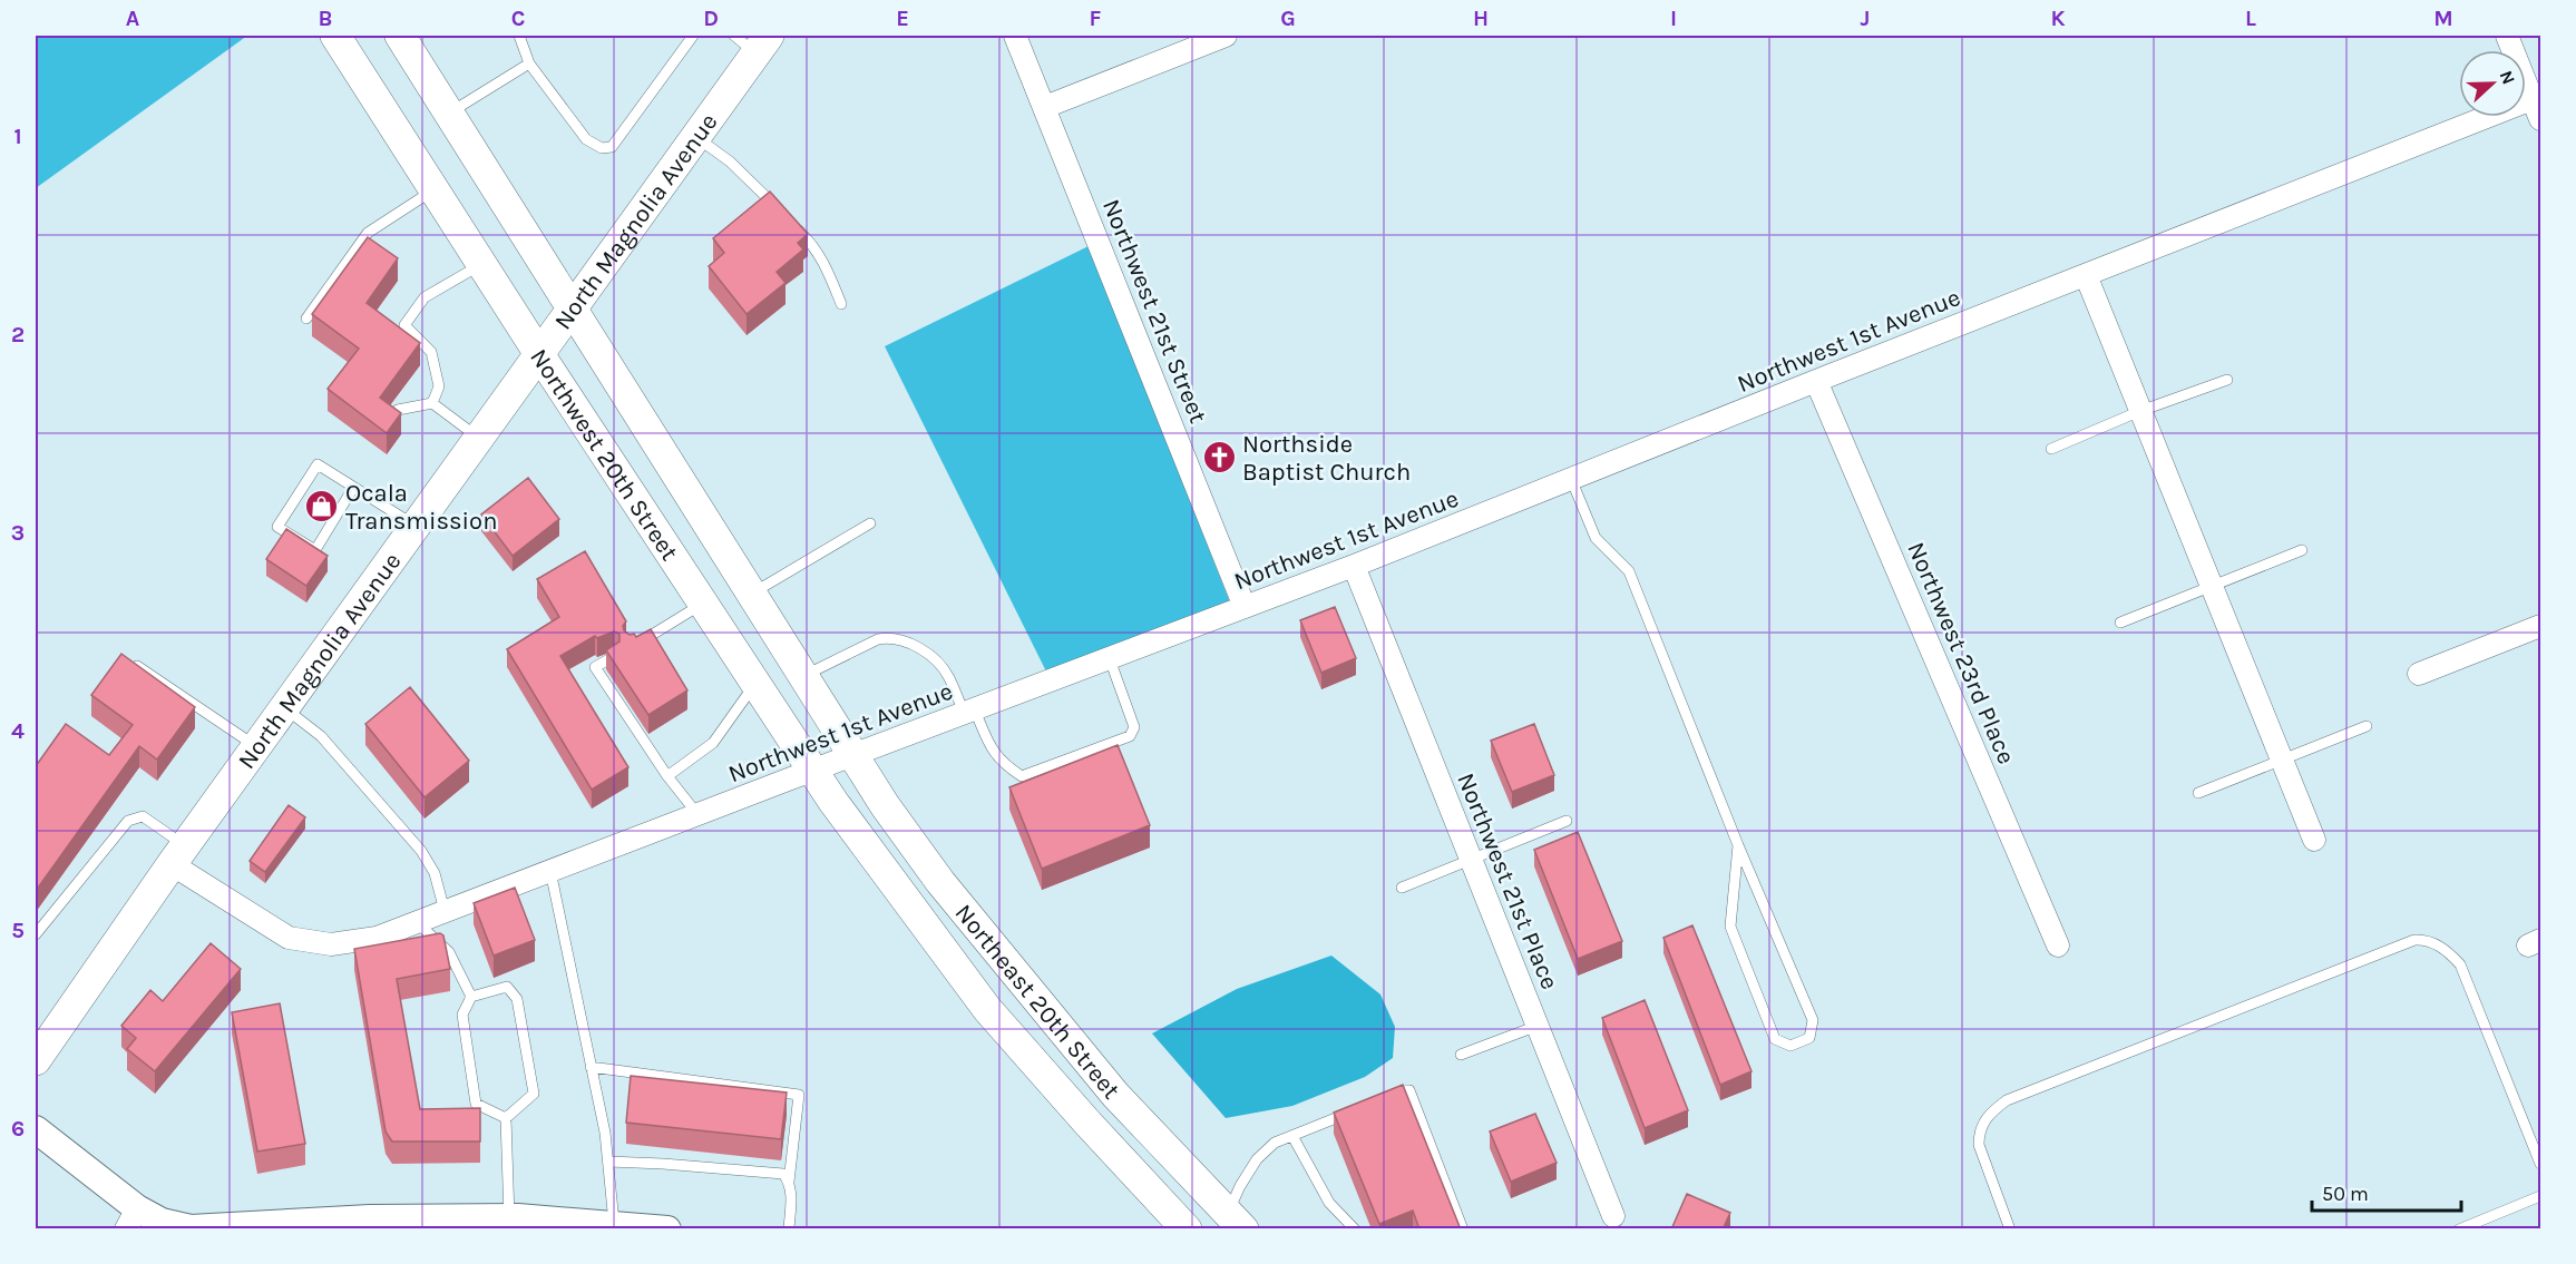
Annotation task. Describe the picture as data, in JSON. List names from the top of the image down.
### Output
{
  "streets": {
    "main road": ["North Magnolia Avenue", "Northwest 20th Street", "Northeast 20th Street"],
    "street": [
      "Northwest 21st Street",
      "Northwest 1st Avenue",
      "Northwest 23rd Place",
      "Northwest 21st Place"
    ]
  },
  "crossings": [
    ["North Magnolia Avenue", "Northwest 1st Avenue"],
    ["North Magnolia Avenue", "Northwest 20th Street"],
    ["Northwest 21st Street", "Northwest 1st Avenue"],
    ["Northwest 1st Avenue", "Northwest 20th Street"],
    ["Northwest 1st Avenue", "Northwest 23rd Place"],
    ["Northwest 1st Avenue", "Northwest 21st Place"],
    ["Northwest 1st Avenue", "Northeast 20th Street"],
    ["Northwest 20th Street", "Northeast 20th Street"]
  ],
  "places": {
    "church": ["Northside Baptist Church"],
    "shop": ["Ocala Transmission"]
  },
  "scale_bar": "50 m",
  "north": "right",
  "grid": {
    "columns": [
      "A",
      "B",
      "C",
      "D",
      "E",
      "F",
      "G",
      "H",
      "I",
      "J",
      "K",
      "L",
      "M"
    ],
    "rows": [
      "1",
      "2",
      "3",
      "4",
      "5",
      "6"
    ]
  }
}
